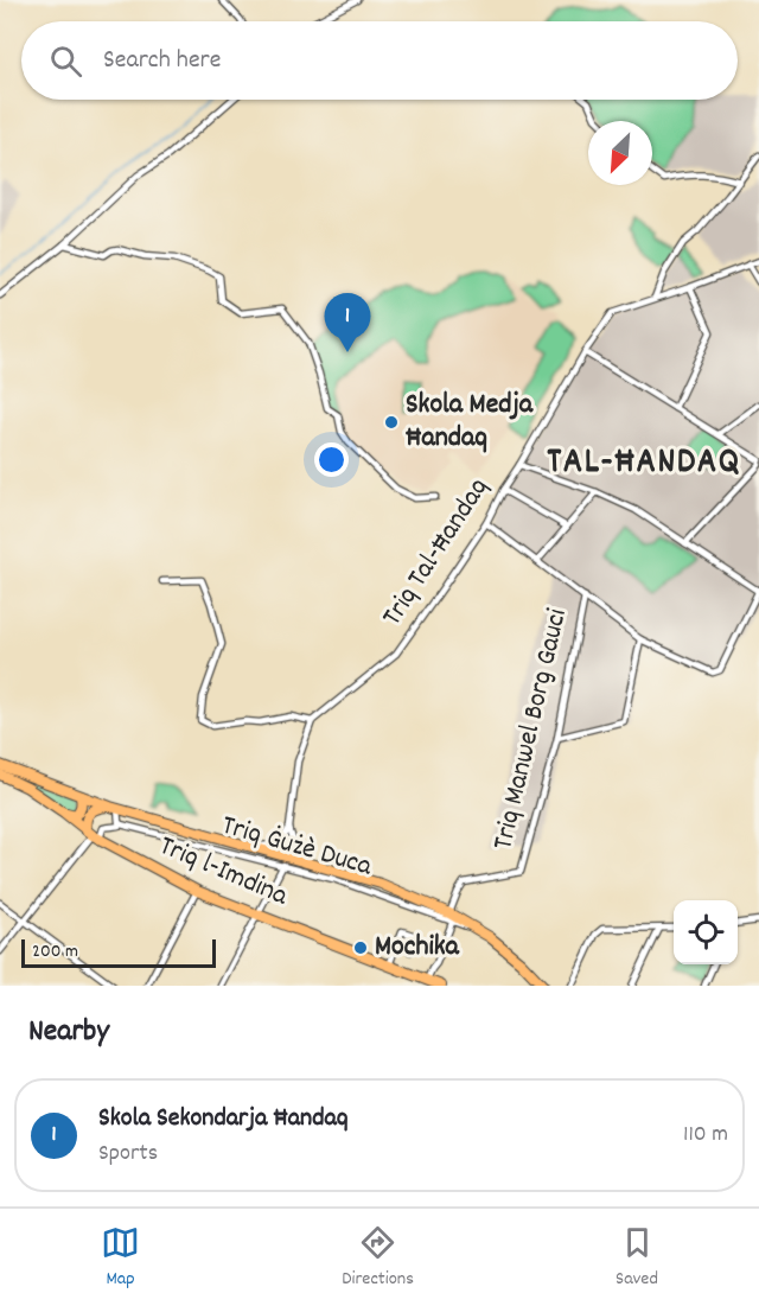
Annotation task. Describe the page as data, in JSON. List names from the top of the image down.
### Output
{
  "streets": {
    "highway": ["Triq Ġużè Duca", "Triq l-Imdina"],
    "street": ["Triq Tal-Ħandaq", "Triq Manwel Borg Gauci"]
  },
  "crossings": [
    ["Triq Manwel Borg Gauci", "Triq Ġużè Duca"]
  ],
  "districts": ["TAL-ĦANDAQ"],
  "places": ["Skola Medja Ħandaq", "Mochika"],
  "scale_bar": "200 m",
  "north": "bottom left",
  "page": {
    "search": "Search here",
    "pins": "1",
    "scale": "200 m",
    "heading": "Nearby",
    "list": [
      {
        "mark": "1",
        "name": "Skola Sekondarja Ħandaq",
        "note": "Sports",
        "value": "110 m"
      }
    ],
    "nav": ["Map", "Directions", "Saved"]
  }
}
